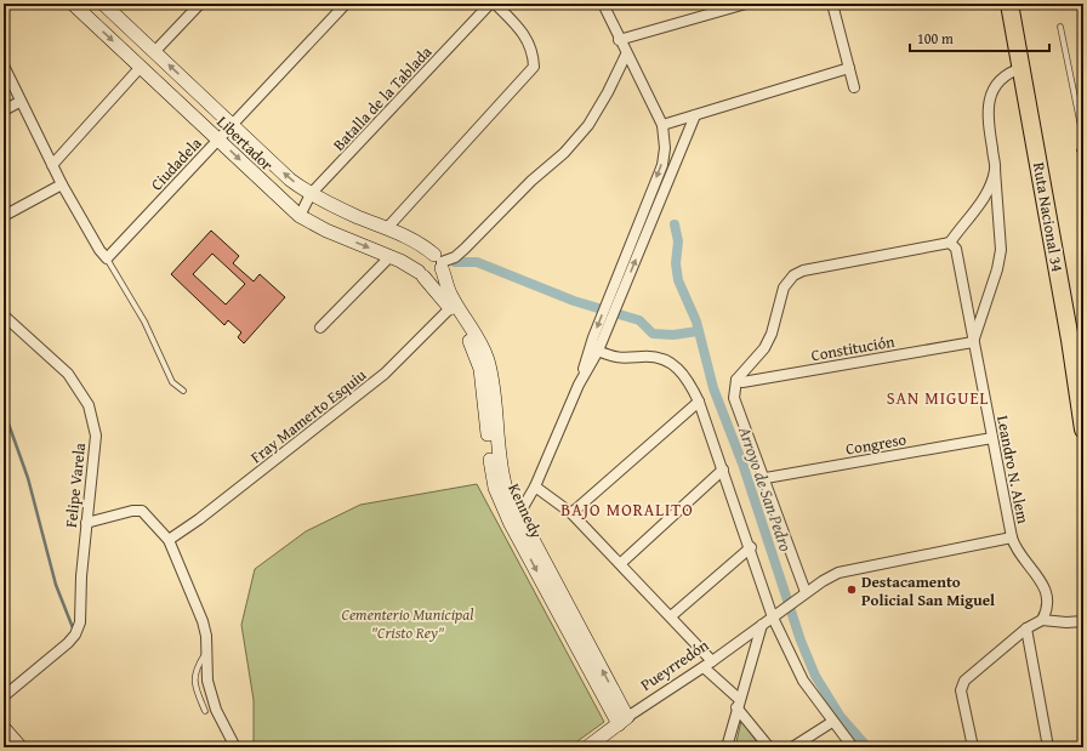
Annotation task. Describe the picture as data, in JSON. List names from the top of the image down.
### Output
{
  "streets": {
    "highway": ["Ruta Nacional 34"],
    "street": [
      "Batalla de la Tablada",
      "Libertador",
      "Ciudadela",
      "Constitución",
      "Fray Mamerto Esquiu",
      "Congreso",
      "Leandro N. Alem",
      "Felipe Varela",
      "Kennedy",
      "Pueyrredón"
    ]
  },
  "crossings": [
    ["Batalla de la Tablada", "Libertador"],
    ["Libertador", "Ciudadela"],
    ["Libertador", "Kennedy"],
    ["Constitución", "Leandro N. Alem"],
    ["Fray Mamerto Esquiu", "Kennedy"],
    ["Congreso", "Leandro N. Alem"],
    ["Kennedy", "Pueyrredón"]
  ],
  "districts": ["SAN MIGUEL", "BAJO MORALITO"],
  "water": ["Arroyo de San Pedro"],
  "parks": ["Cementerio Municipal \"Cristo Rey\""],
  "places": ["Destacamento Policial San Miguel"],
  "scale_bar": "100 m"
}
